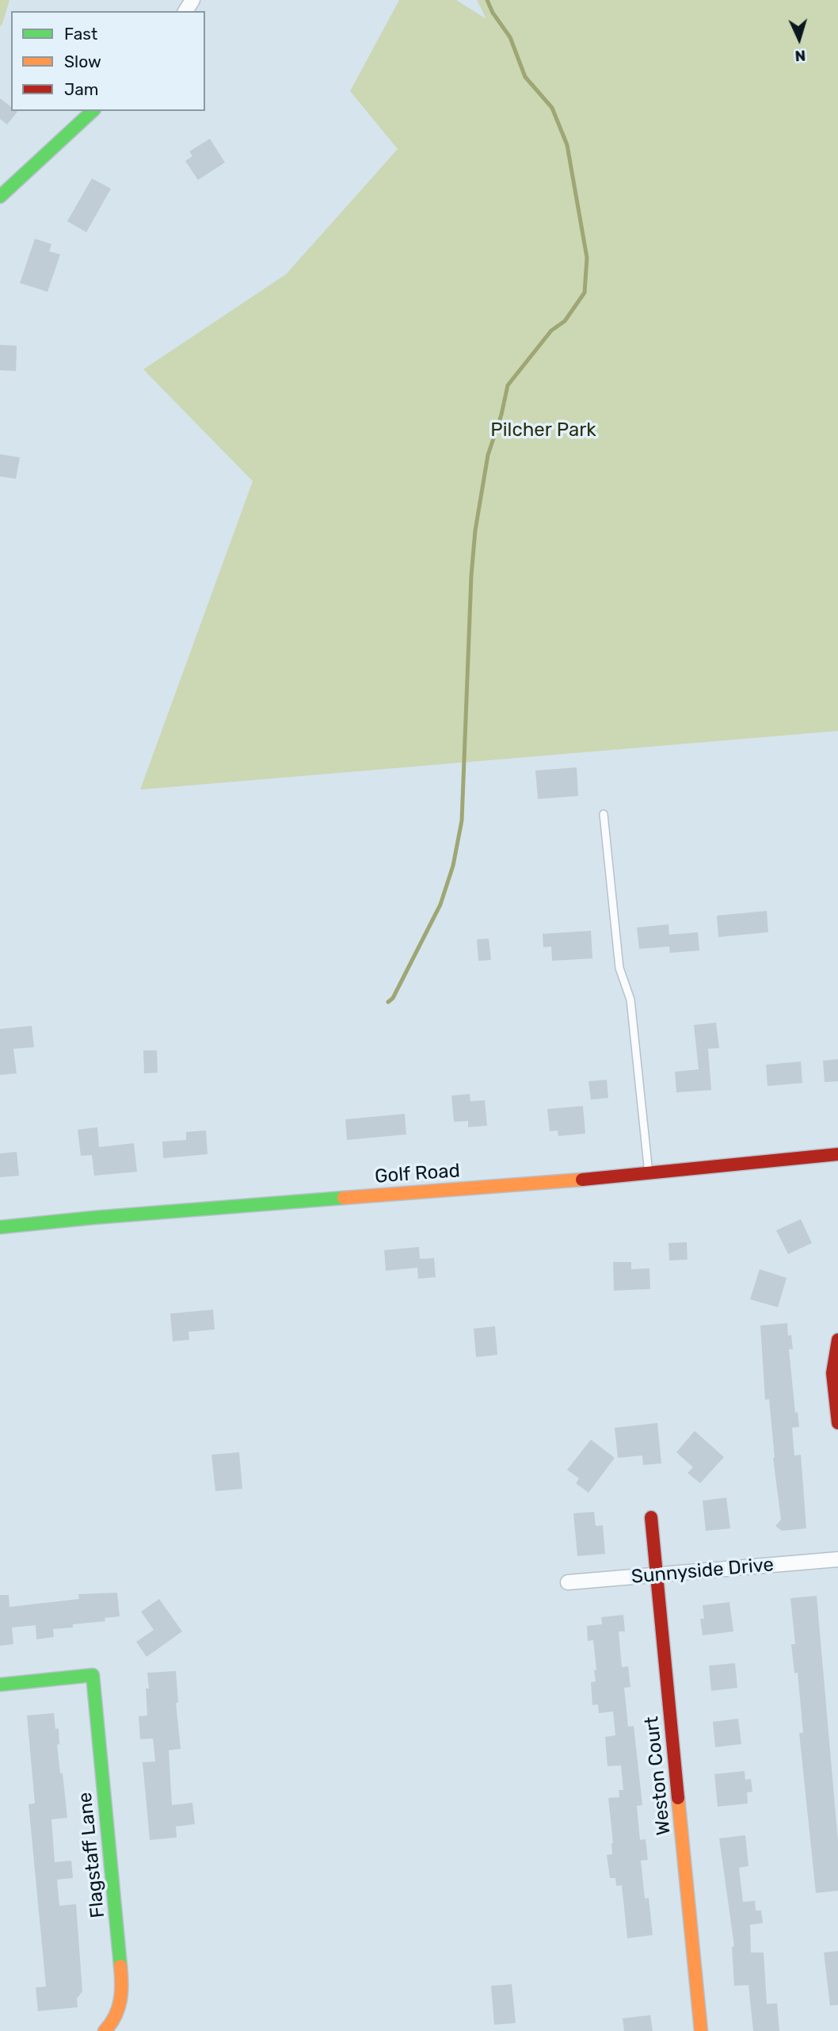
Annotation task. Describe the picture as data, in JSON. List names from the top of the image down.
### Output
{
  "streets": {
    "street": [
      "Golf Road",
      "Sunnyside Drive",
      "Weston Court",
      "Flagstaff Lane"
    ]
  },
  "crossings": [
    ["Sunnyside Drive", "Weston Court"]
  ],
  "parks": ["Pilcher Park"],
  "legend": ["Fast", "Slow", "Jam"],
  "north": "bottom"
}
